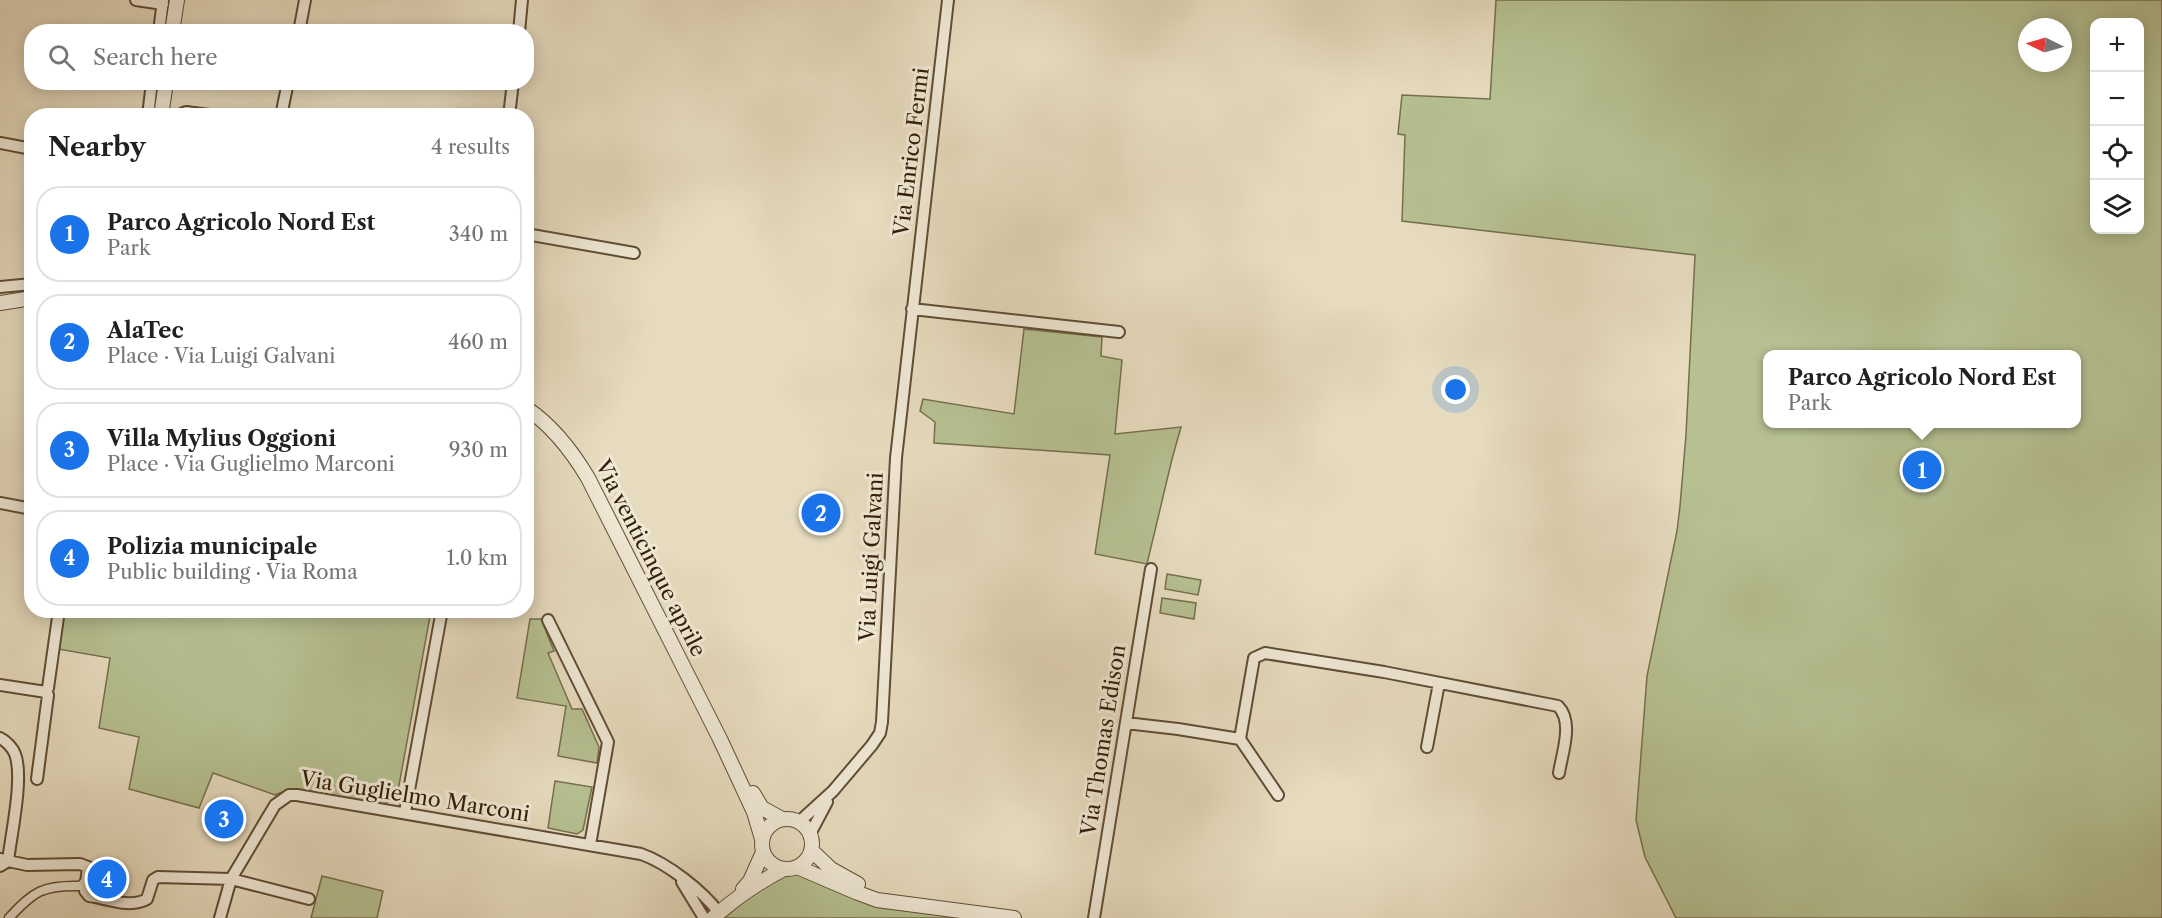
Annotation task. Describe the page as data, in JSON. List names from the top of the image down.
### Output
{
  "streets": {
    "street": [
      "Via Enrico Fermi",
      "Via Luigi Galvani",
      "Via venticinque aprile",
      "Via Thomas Edison",
      "Via Guglielmo Marconi"
    ]
  },
  "crossings": [
    ["Via Enrico Fermi", "Via Luigi Galvani"],
    ["Via Luigi Galvani", "Via venticinque aprile"]
  ],
  "north": "left",
  "page": {
    "map_buttons": ["+", "−"],
    "search": "Search here",
    "heading": ["Nearby", "4 results"],
    "list": [
      {
        "mark": "1",
        "name": "Parco Agricolo Nord Est",
        "note": "Park",
        "value": "340 m"
      },
      {
        "mark": "2",
        "name": "AlaTec",
        "note": "Place · Via Luigi Galvani",
        "value": "460 m"
      },
      {
        "mark": "3",
        "name": "Villa Mylius Oggioni",
        "note": "Place · Via Guglielmo Marconi",
        "value": "930 m"
      },
      {
        "mark": "4",
        "name": "Polizia municipale",
        "note": "Public building · Via Roma",
        "value": "1.0 km"
      }
    ],
    "popup": ["Parco Agricolo Nord Est", "Park"],
    "pins": [
      "1",
      "2",
      "3",
      "4"
    ]
  }
}
